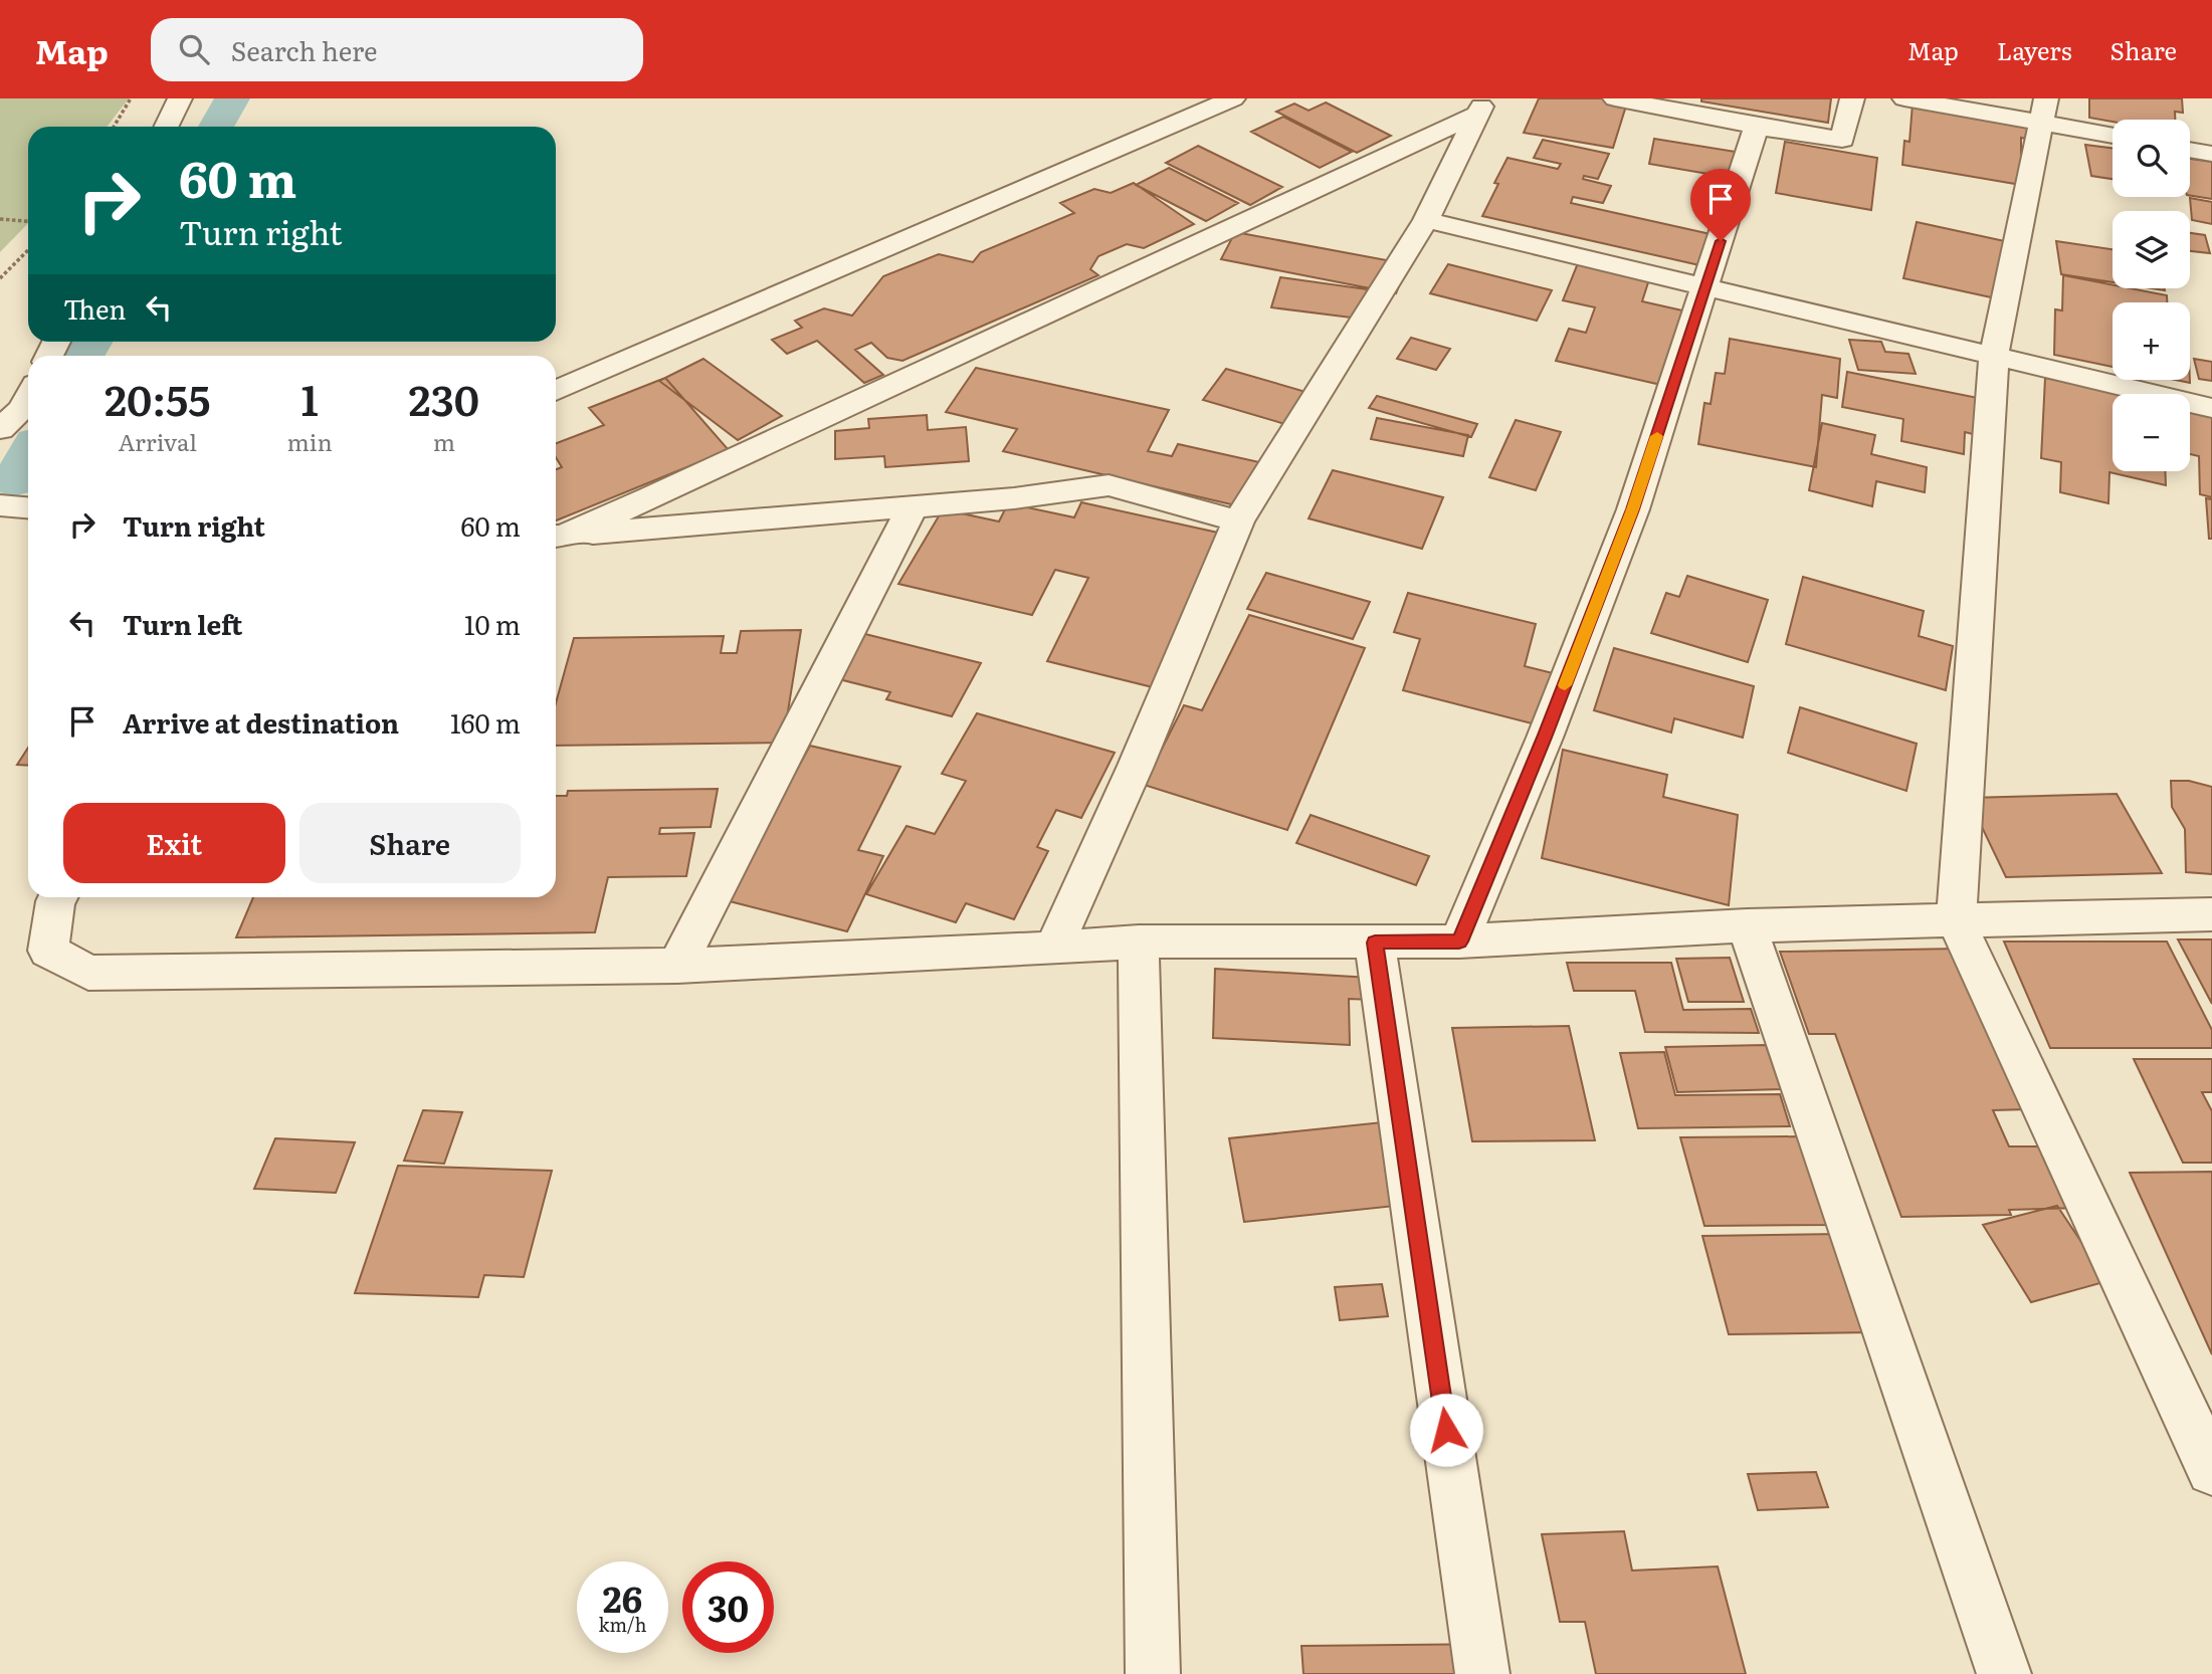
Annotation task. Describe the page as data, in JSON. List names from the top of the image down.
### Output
{
  "page": {
    "header": "Map",
    "search": "Search here",
    "nav": ["Map", "Layers", "Share"],
    "map_buttons": ["+", "−"],
    "turn": ["60 m", "Turn right"],
    "then": "Then",
    "eta": [
      "20:55",
      "Arrival",
      "1",
      "min",
      "230",
      "m"
    ],
    "list": [
      {
        "name": "Turn right",
        "value": "60 m"
      },
      {
        "name": "Turn left",
        "value": "10 m"
      },
      {
        "name": "Arrive at destination",
        "value": "160 m"
      }
    ],
    "buttons": ["Exit", "Share"],
    "speed": "26 km/h",
    "limit": "30"
  }
}
